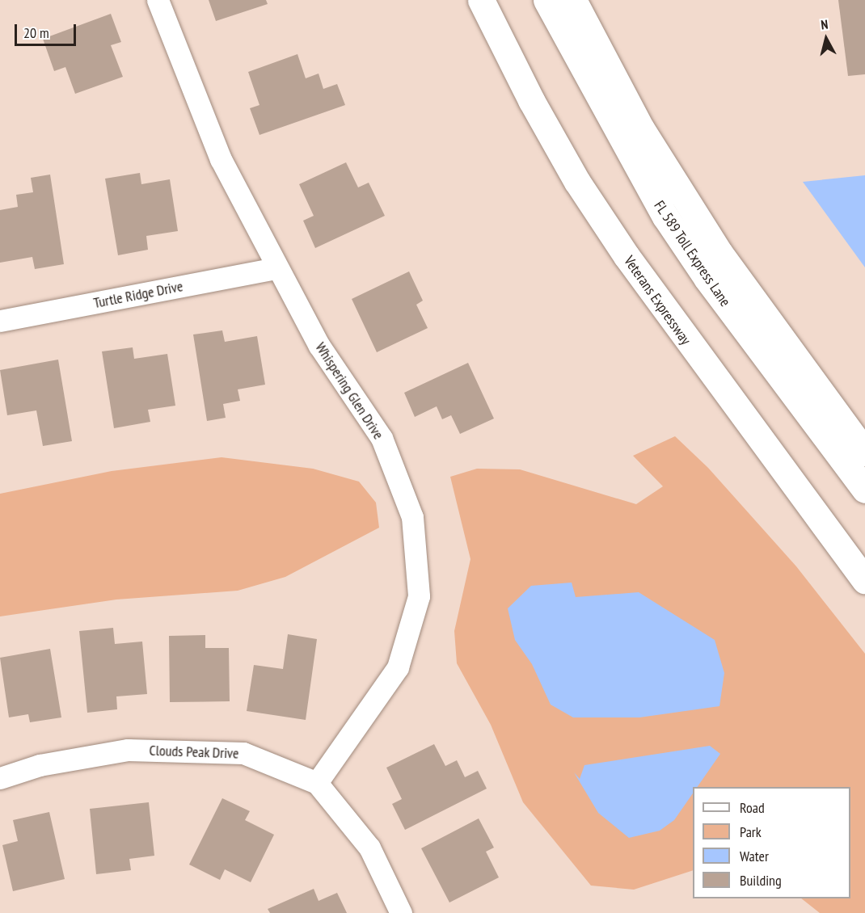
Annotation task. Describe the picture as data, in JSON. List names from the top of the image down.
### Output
{
  "streets": {
    "highway": ["FL 589 Toll Express Lane", "Veterans Expressway"],
    "street": ["Turtle Ridge Drive", "Whispering Glen Drive", "Clouds Peak Drive"]
  },
  "crossings": [
    ["Turtle Ridge Drive", "Whispering Glen Drive"],
    ["Whispering Glen Drive", "Clouds Peak Drive"]
  ],
  "legend": [
    "Road",
    "Park",
    "Water",
    "Building"
  ],
  "scale_bar": "20 m",
  "north": "top"
}
